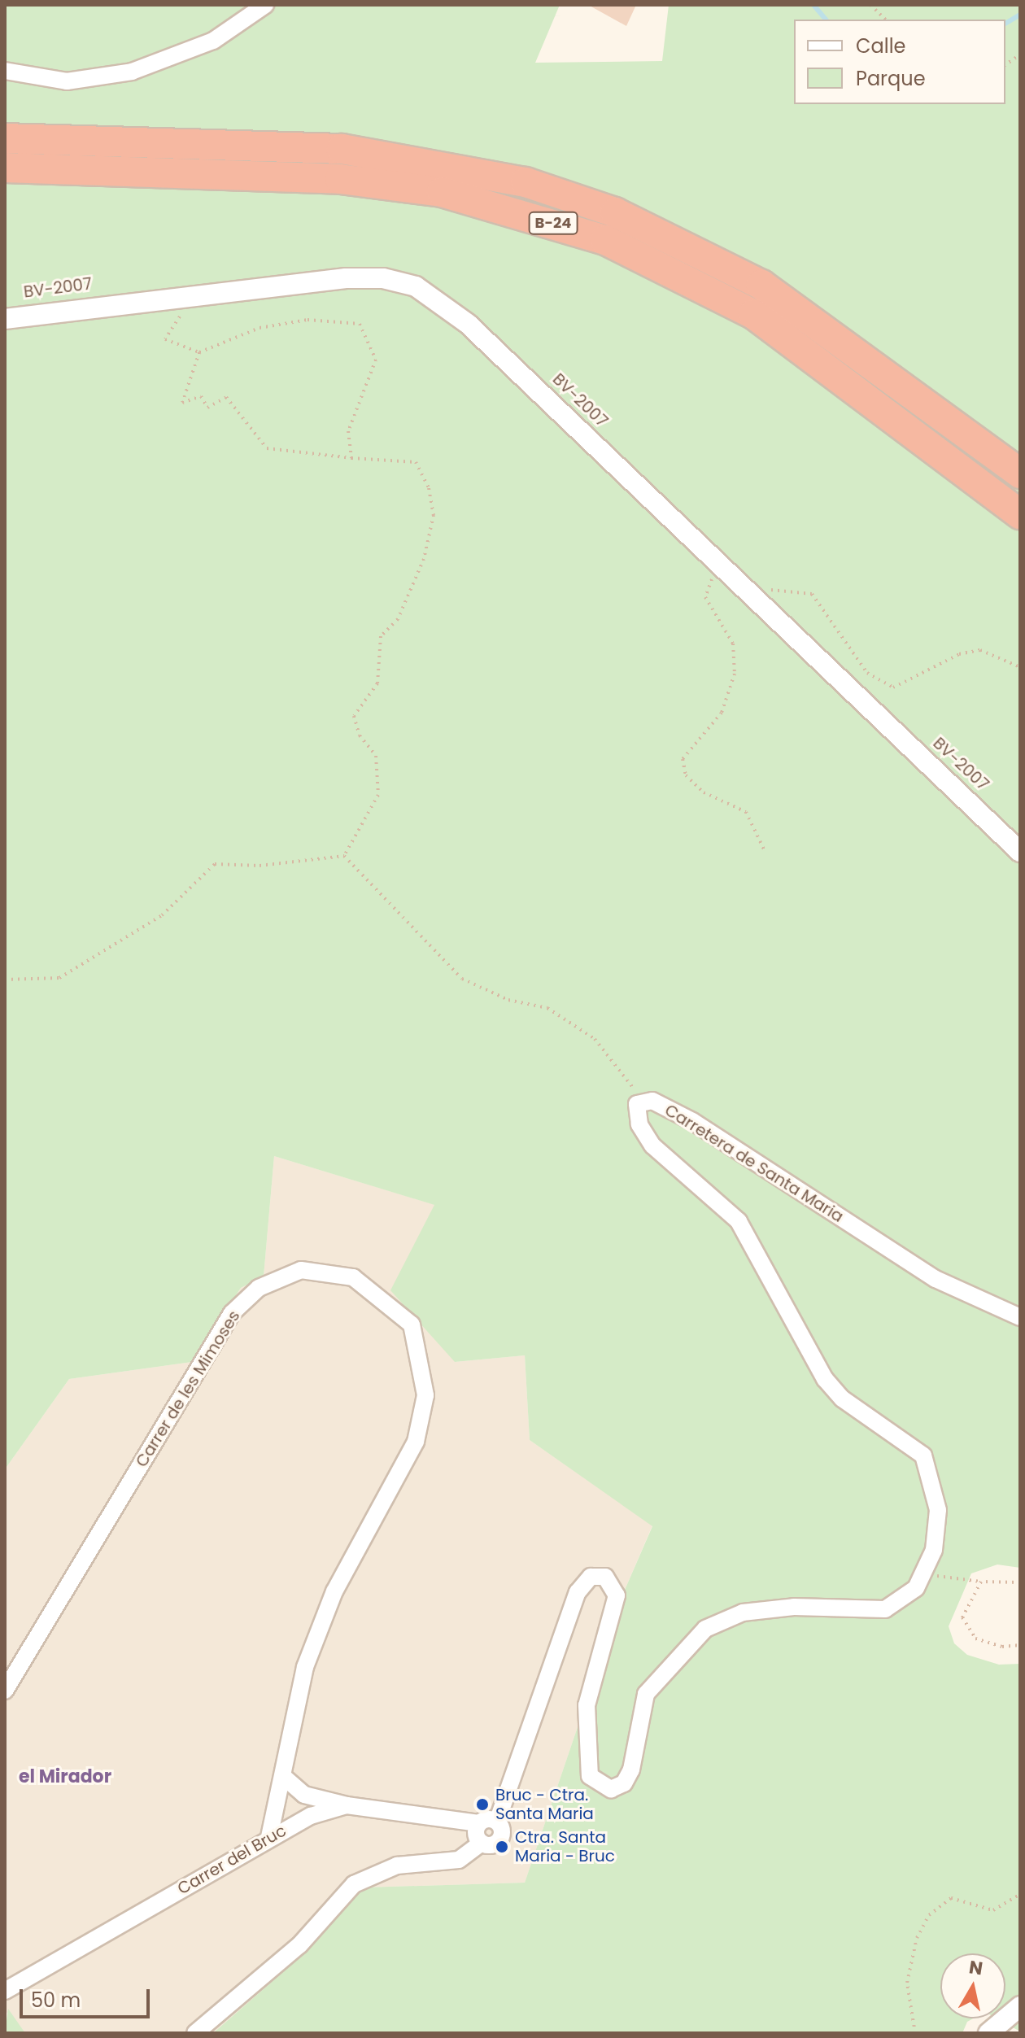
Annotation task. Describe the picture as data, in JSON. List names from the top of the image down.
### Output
{
  "streets": {
    "highway": ["B-24"],
    "street": [
      "BV-2007",
      "Carretera de Santa Maria",
      "Carrer de les Mimoses",
      "Carrer del Bruc"
    ]
  },
  "crossings": [
    ["Carrer de les Mimoses", "Carrer del Bruc"]
  ],
  "districts": ["el Mirador"],
  "places": ["Bruc - Ctra. Santa Maria", "Ctra. Santa Maria - Bruc"],
  "legend": ["Calle", "Parque"],
  "scale_bar": "50 m",
  "north": "top"
}
